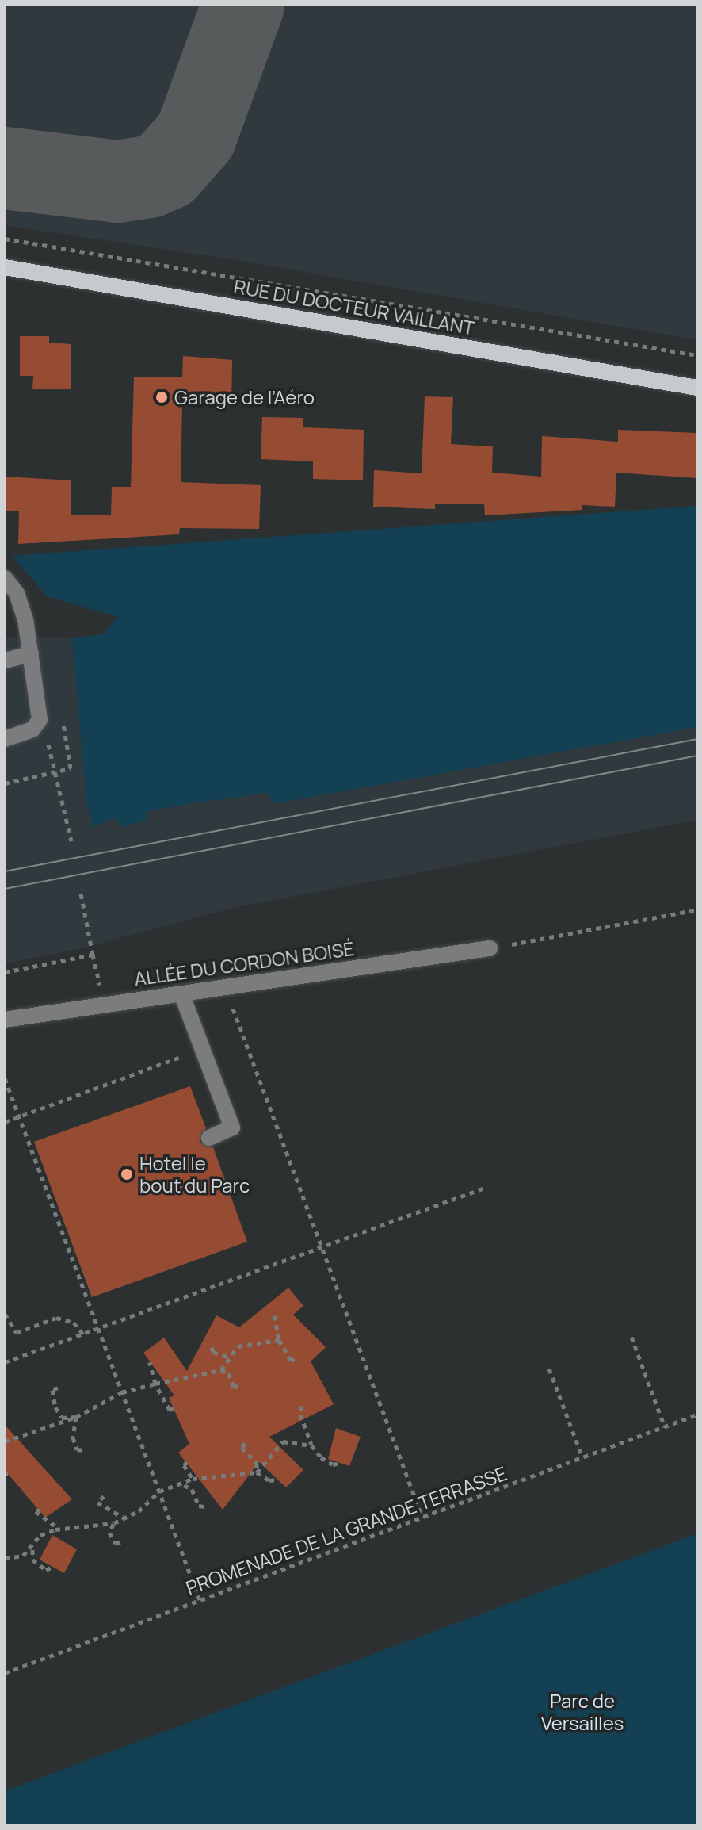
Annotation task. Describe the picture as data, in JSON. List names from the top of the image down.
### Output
{
  "streets": {
    "main road": ["RUE DU DOCTEUR VAILLANT"],
    "street": ["ALLÉE DU CORDON BOISÉ"],
    "path": ["PROMENADE DE LA GRANDE TERRASSE"]
  },
  "parks": ["Parc de Versailles"],
  "places": ["Garage de l’Aéro", "Hotel le bout du Parc"]
}
